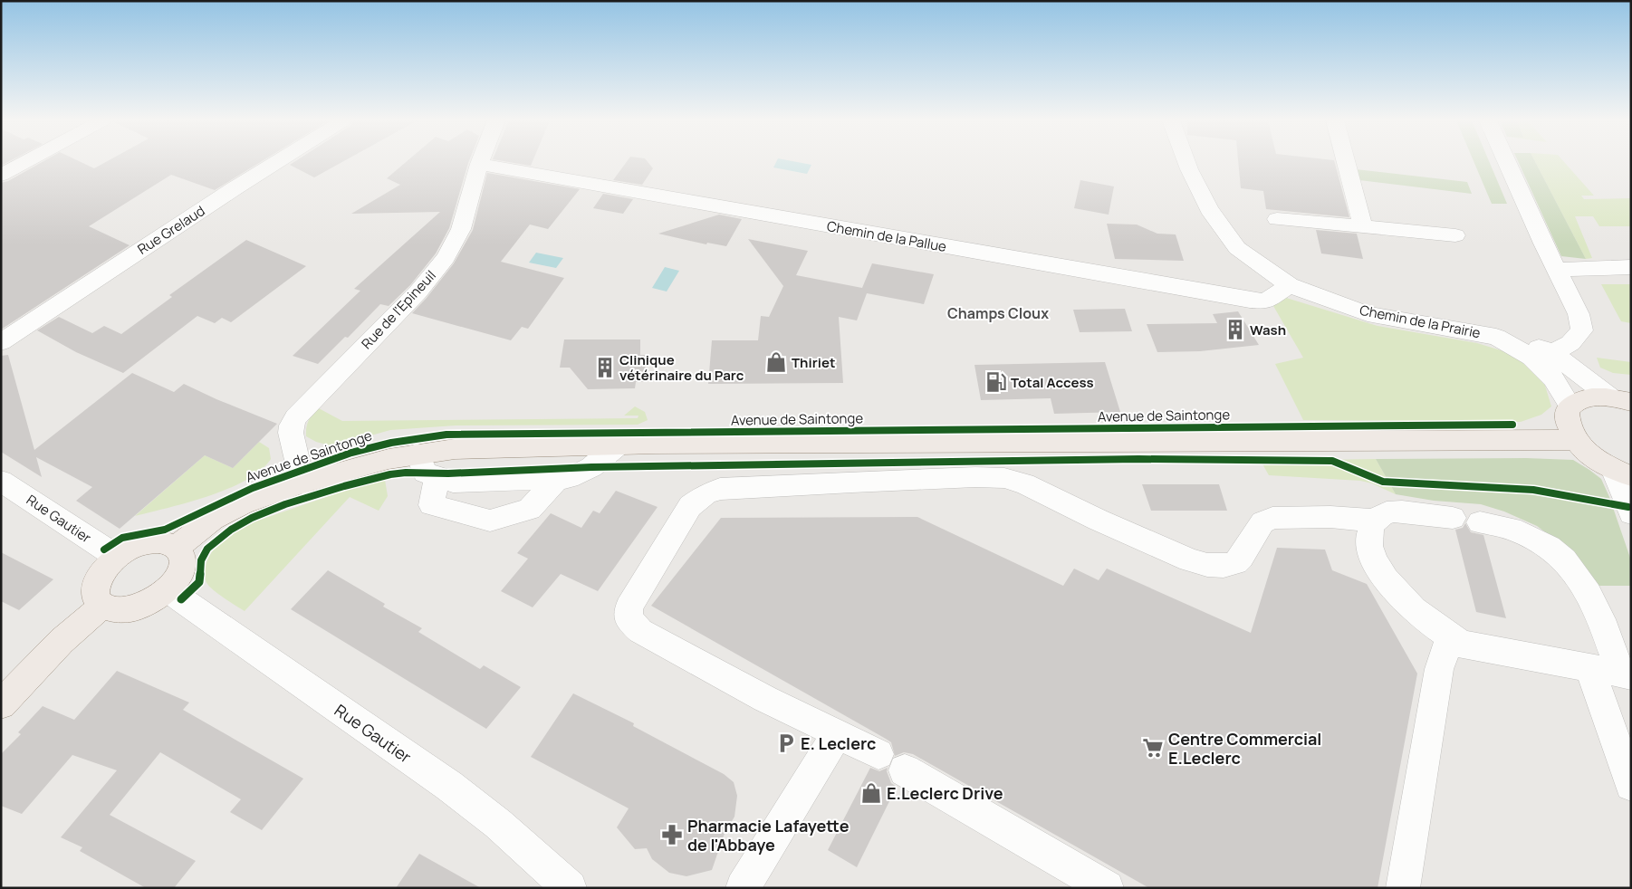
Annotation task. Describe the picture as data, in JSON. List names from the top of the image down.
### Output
{
  "streets": {
    "main road": ["Avenue de Saintonge"],
    "street": [
      "Rue Grelaud",
      "Chemin de la Pallue",
      "Rue de l'Epineuil",
      "Chemin de la Prairie",
      "Rue Gautier"
    ]
  },
  "crossings": [
    ["Chemin de la Pallue", "Rue de l'Epineuil"],
    ["Chemin de la Pallue", "Chemin de la Prairie"],
    ["Rue de l'Epineuil", "Avenue de Saintonge"],
    ["Avenue de Saintonge", "Rue Gautier"]
  ],
  "districts": ["Champs Cloux"],
  "places": {
    "building": ["Wash", "Clinique vétérinaire du Parc"],
    "shop": ["Thiriet", "E.Leclerc Drive"],
    "fuel station": ["Total Access"],
    "parking": ["E. Leclerc"],
    "supermarket": ["Centre Commercial E.Leclerc"],
    "pharmacy": ["Pharmacie Lafayette de l'Abbaye"]
  }
}
